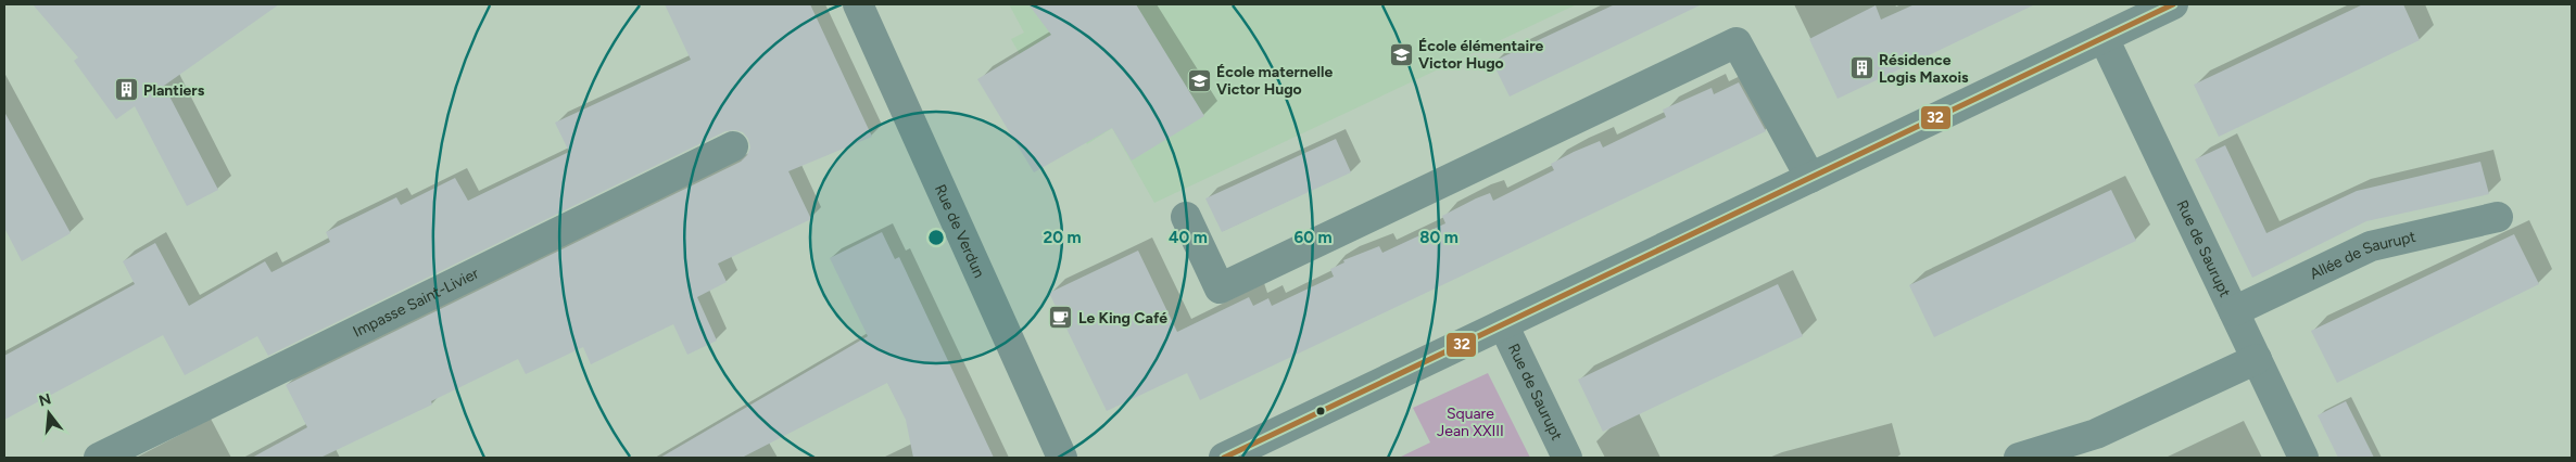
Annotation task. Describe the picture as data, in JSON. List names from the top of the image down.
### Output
{
  "streets": {
    "street": [
      "Rue de Verdun",
      "Rue de Saurupt",
      "Allée de Saurupt",
      "Impasse Saint-Livier"
    ]
  },
  "crossings": [
    ["Rue de Saurupt", "Allée de Saurupt"]
  ],
  "parks": ["Square Jean XXIII"],
  "places": {
    "school or university": ["École élémentaire Victor Hugo", "École maternelle Victor Hugo"],
    "building": ["Résidence Logis Maxois", "Plantiers"],
    "cafe": ["Le King Café"]
  },
  "lines": ["transit line 32"],
  "north": "top",
  "rings": [
    "20 m",
    "40 m",
    "60 m",
    "80 m"
  ]
}
